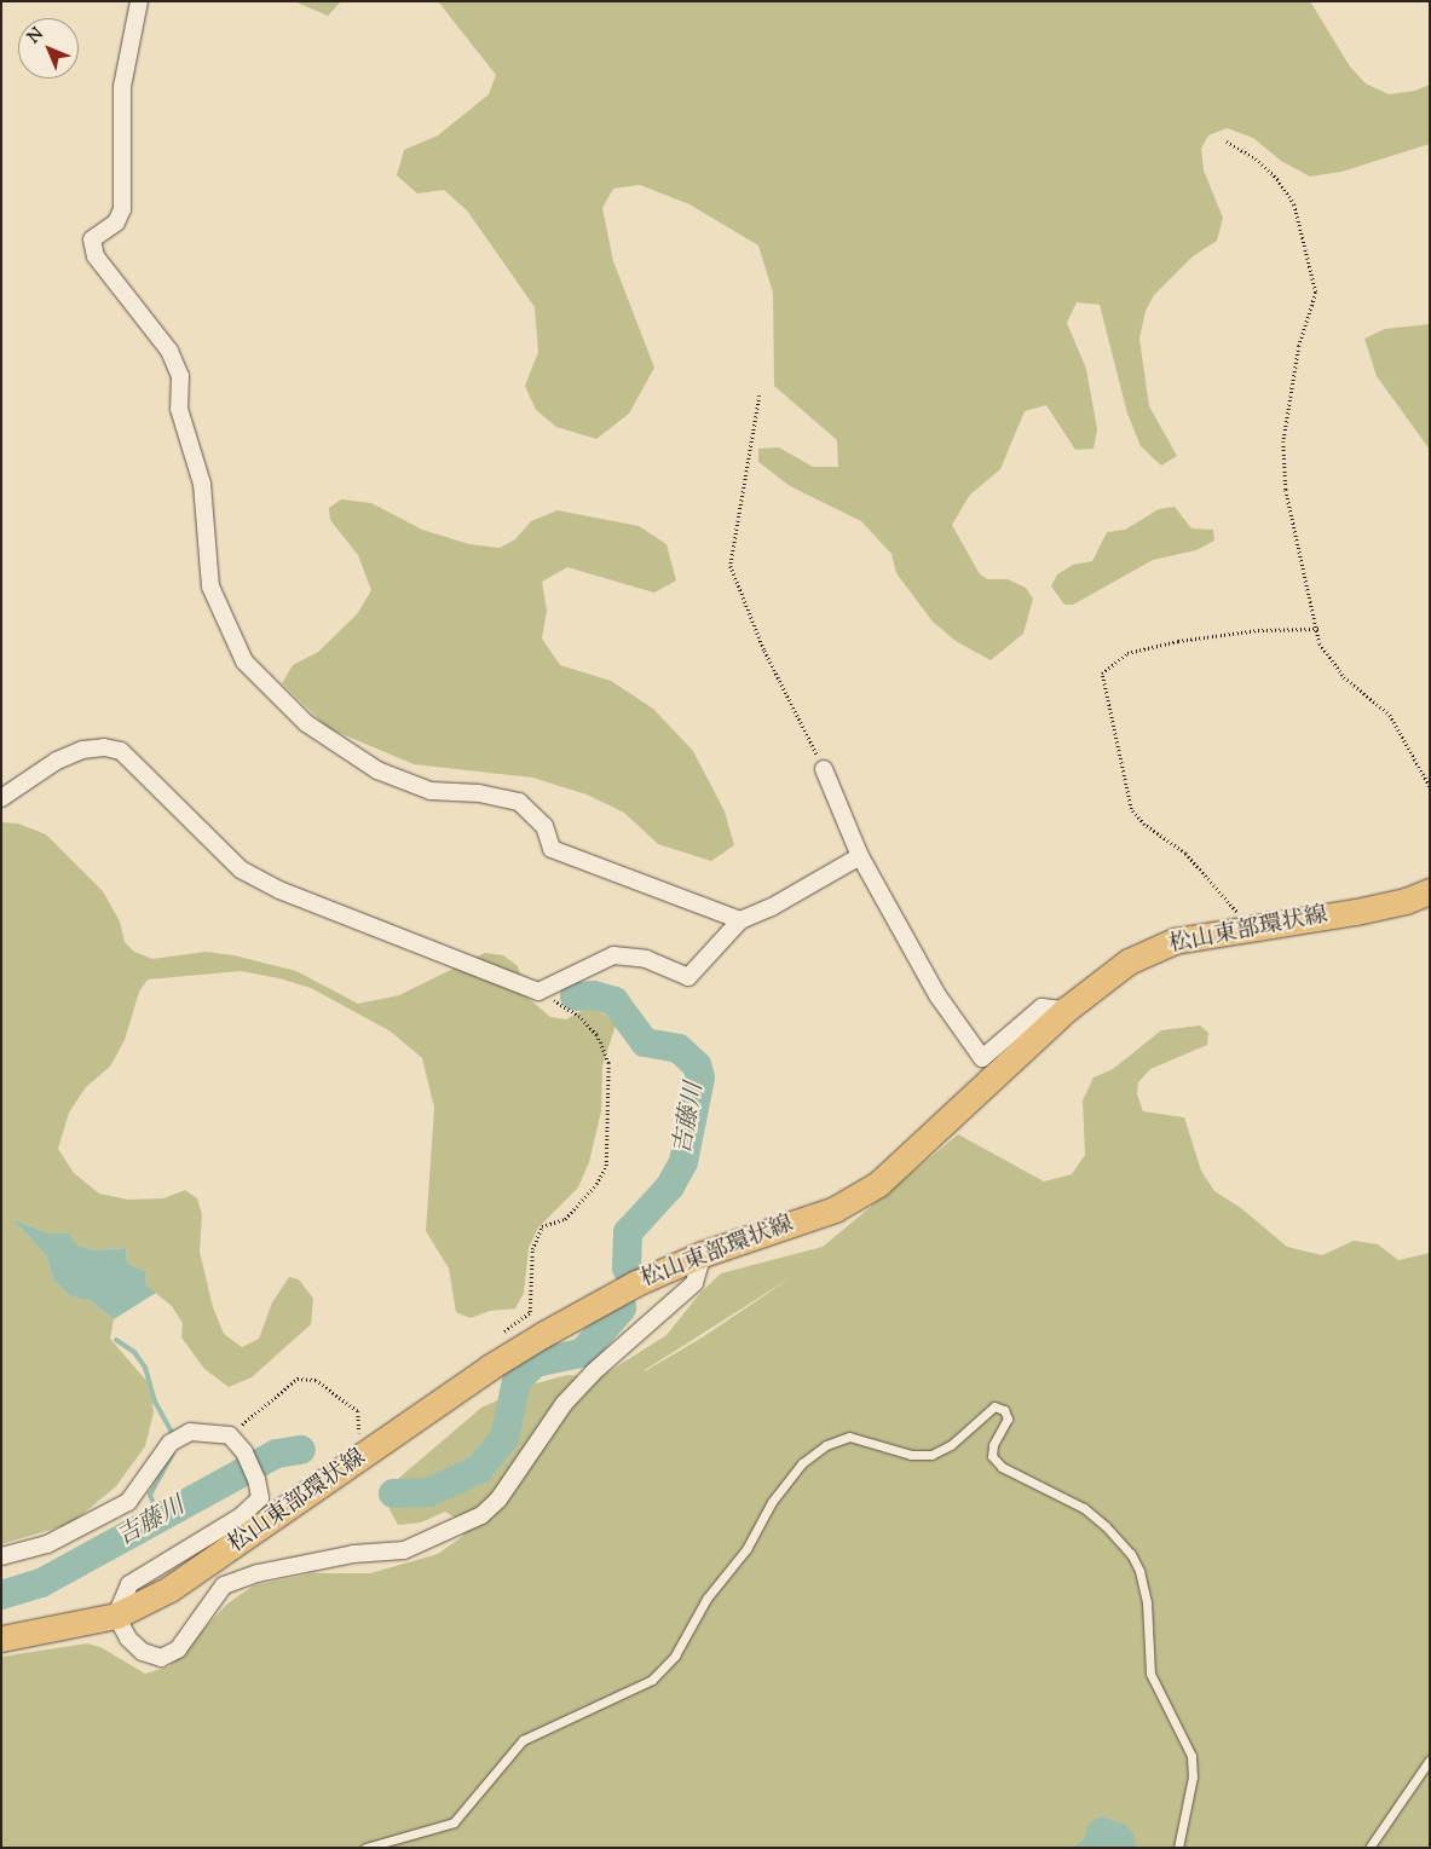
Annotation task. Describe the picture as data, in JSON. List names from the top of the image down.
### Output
{
  "streets": {
    "main road": ["松山東部環状線"]
  },
  "water": ["吉藤川"],
  "north": "top left"
}
